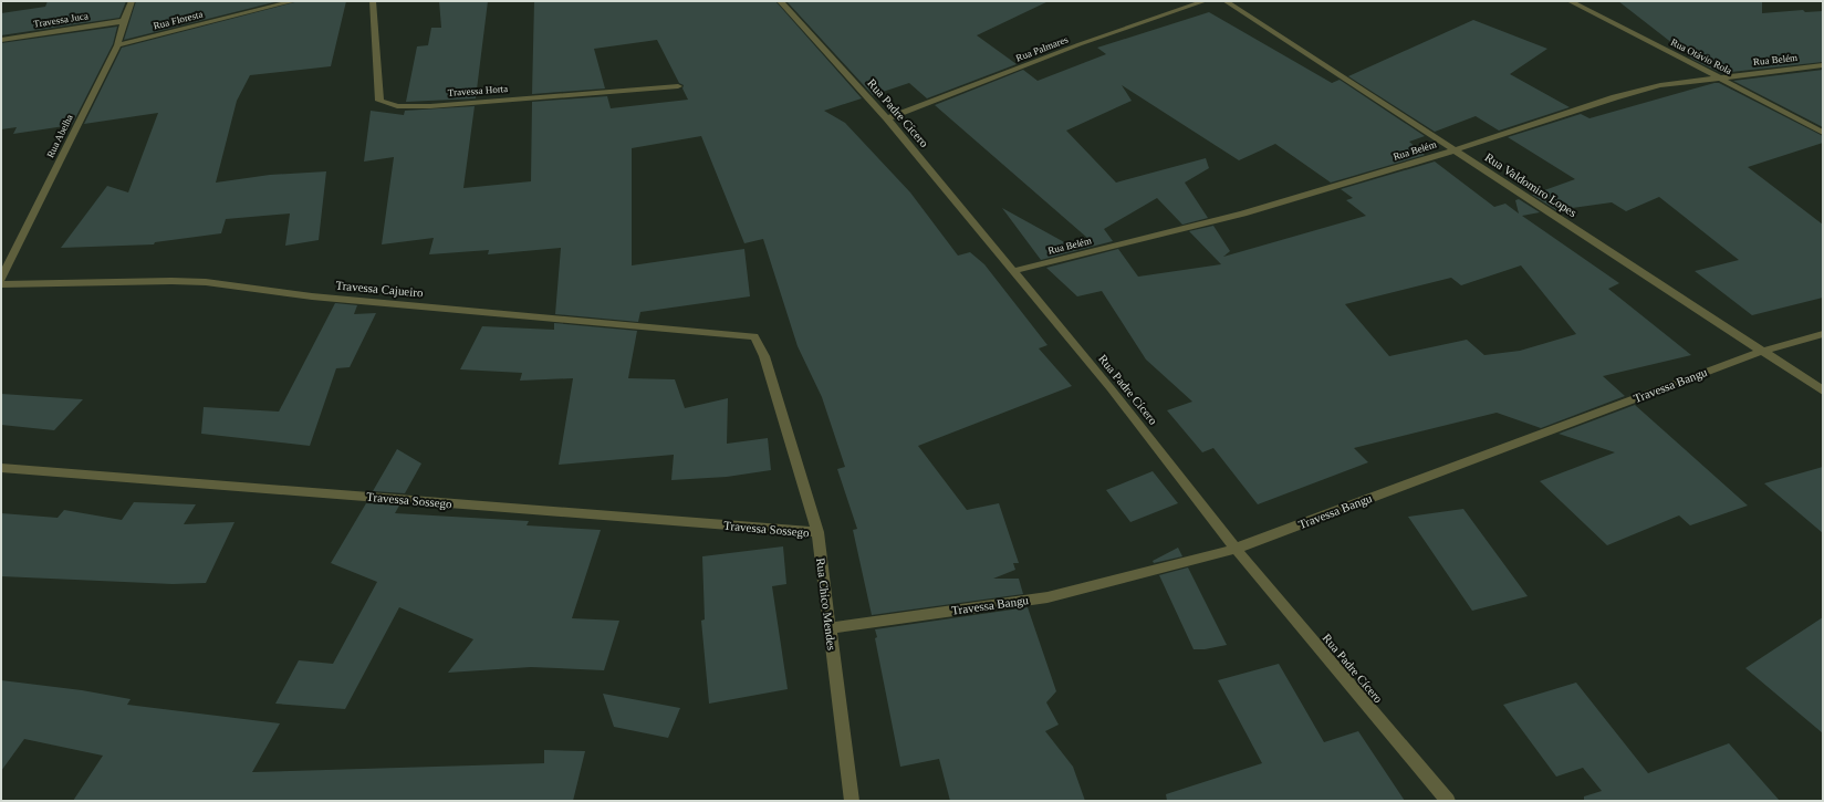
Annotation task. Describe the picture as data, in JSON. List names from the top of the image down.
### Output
{
  "streets": {
    "street": [
      "Travessa Juca",
      "Rua Floresta",
      "Rua Palmares",
      "Rua Otávio Rola",
      "Rua Belém",
      "Travessa Horta",
      "Rua Padre Cícero",
      "Rua Abelha",
      "Rua Valdomiro Lopes",
      "Travessa Cajueiro",
      "Travessa Bangu",
      "Travessa Sossego",
      "Rua Chico Mendes"
    ]
  },
  "crossings": [
    ["Travessa Juca", "Rua Abelha"],
    ["Rua Floresta", "Rua Abelha"],
    ["Rua Palmares", "Rua Padre Cícero"],
    ["Rua Otávio Rola", "Rua Belém"],
    ["Rua Belém", "Rua Padre Cícero"],
    ["Rua Belém", "Rua Valdomiro Lopes"],
    ["Rua Padre Cícero", "Travessa Bangu"],
    ["Rua Valdomiro Lopes", "Travessa Bangu"],
    ["Travessa Cajueiro", "Rua Chico Mendes"],
    ["Travessa Bangu", "Rua Chico Mendes"],
    ["Travessa Sossego", "Rua Chico Mendes"]
  ]
}
